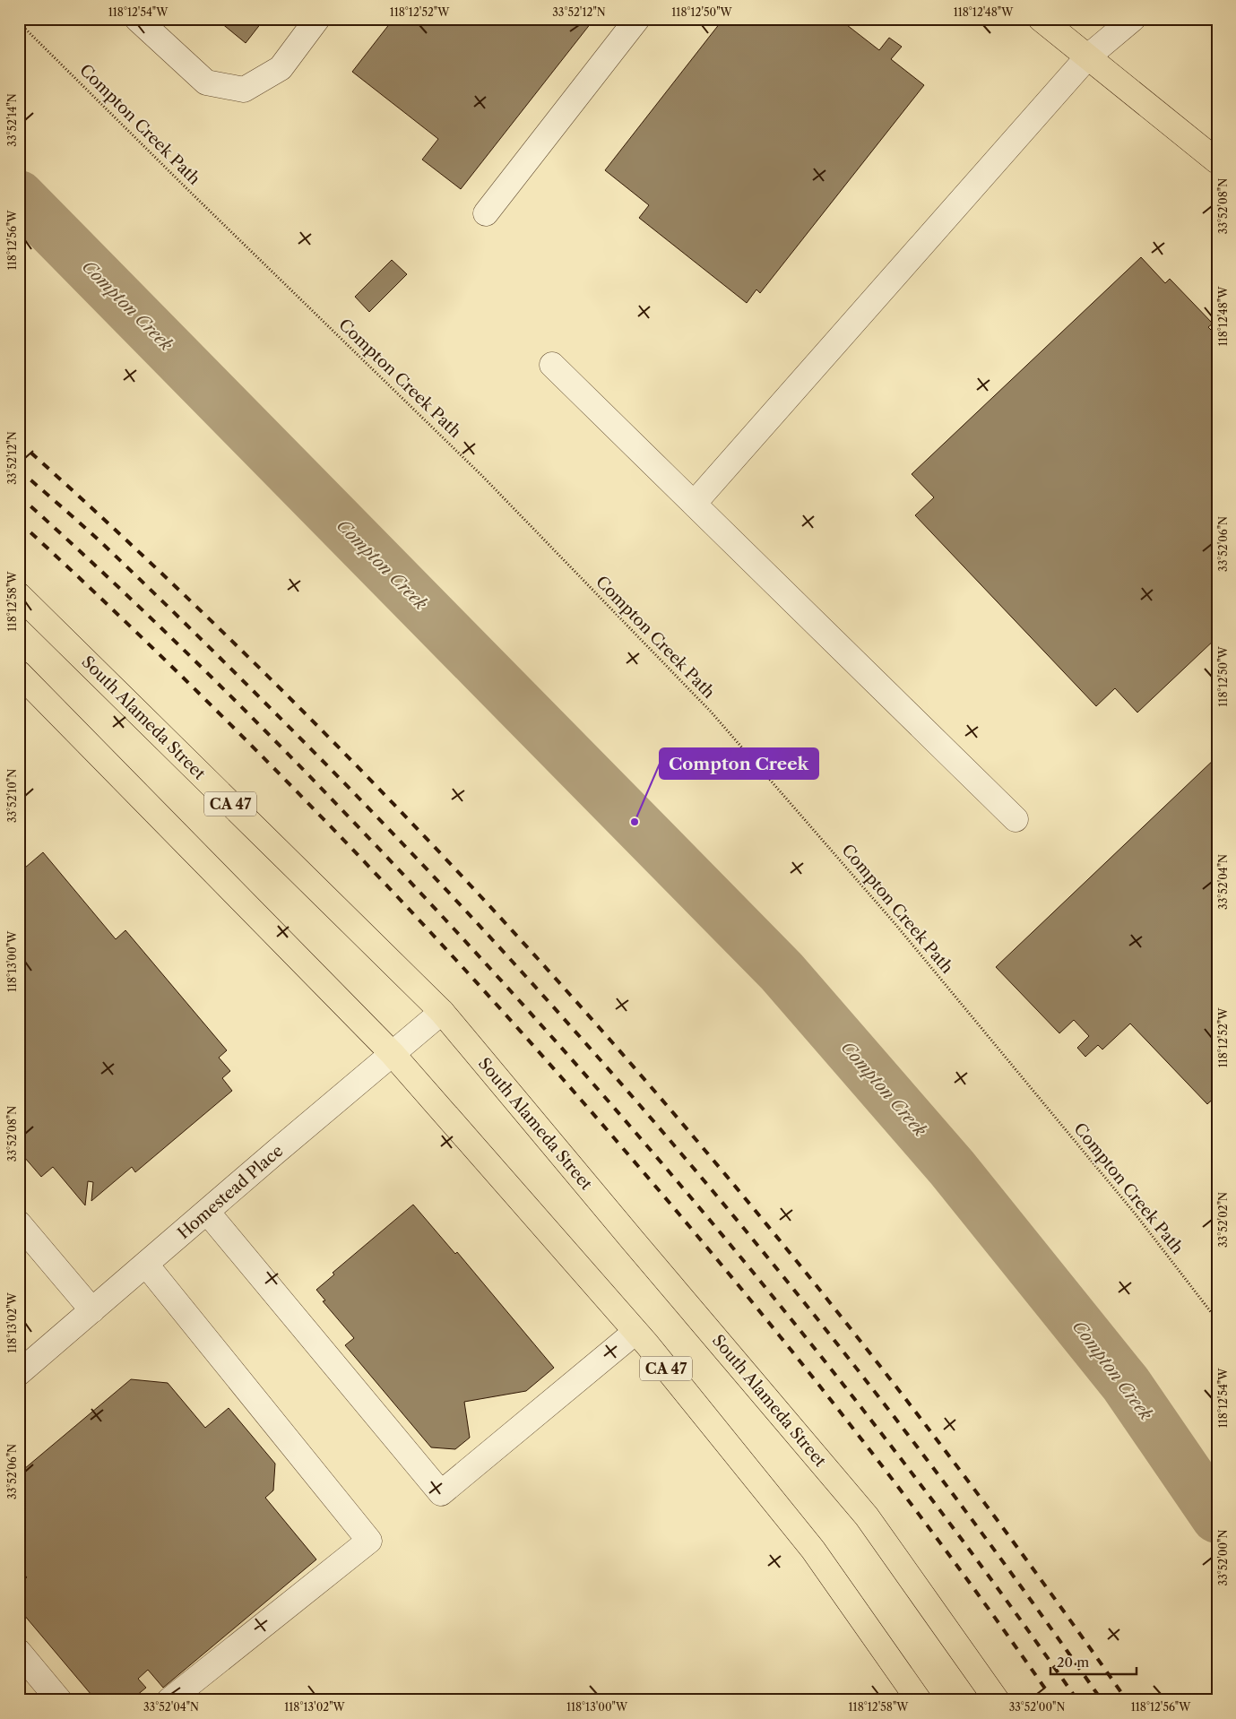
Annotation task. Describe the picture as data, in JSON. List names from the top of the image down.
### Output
{
  "streets": {
    "main road": ["South Alameda Street", "CA 47"],
    "street": ["Homestead Place"],
    "path": ["Compton Creek Path"]
  },
  "crossings": [
    ["South Alameda Street", "Homestead Place"],
    ["CA 47", "Homestead Place"]
  ],
  "water": ["Compton Creek"],
  "places": ["Compton Creek"],
  "scale_bar": "20 m",
  "coordinates": [
    "118°12'54\"W",
    "118°12'52\"W",
    "33°52'12\"N",
    "118°12'50\"W",
    "118°12'48\"W",
    "33°52'14\"N",
    "33°52'08\"N",
    "118°12'56\"W",
    "33°52'06\"N",
    "118°12'58\"W",
    "33°52'10\"N",
    "33°52'04\"N",
    "118°13'00\"W",
    "33°52'02\"N",
    "118°13'02\"W",
    "33°52'00\"N"
  ]
}
